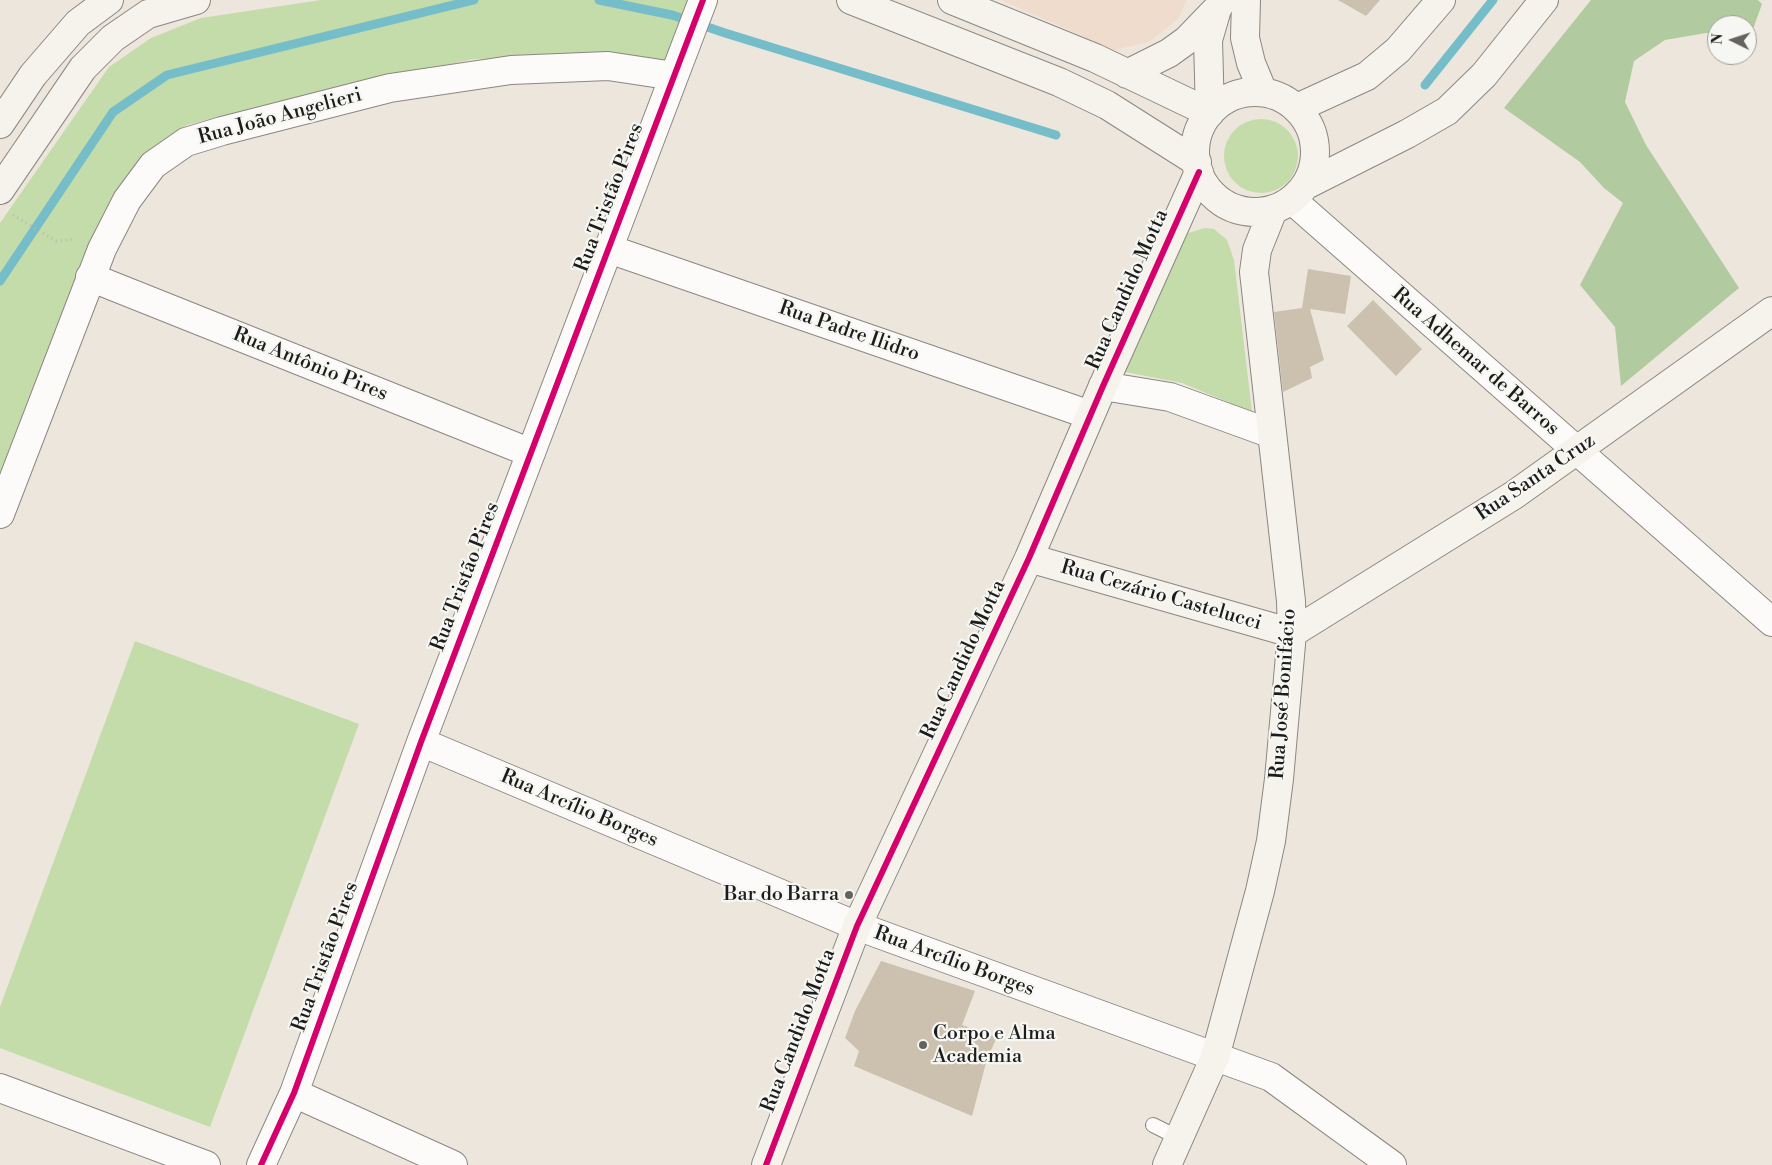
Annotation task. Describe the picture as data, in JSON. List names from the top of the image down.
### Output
{
  "streets": {
    "street": [
      "Rua João Angelieri",
      "Rua Tristão Pires",
      "Rua Candido Motta",
      "Rua Padre Ilidro",
      "Rua Adhemar de Barros",
      "Rua Antônio Pires",
      "Rua Santa Cruz",
      "Rua Cezário Castelucci",
      "Rua José Bonifácio",
      "Rua Arcílio Borges"
    ]
  },
  "crossings": [
    ["Rua João Angelieri", "Rua Tristão Pires"],
    ["Rua João Angelieri", "Rua Antônio Pires"],
    ["Rua Tristão Pires", "Rua Padre Ilidro"],
    ["Rua Tristão Pires", "Rua Antônio Pires"],
    ["Rua Tristão Pires", "Rua Arcílio Borges"],
    ["Rua Candido Motta", "Rua Padre Ilidro"],
    ["Rua Candido Motta", "Rua Adhemar de Barros"],
    ["Rua Candido Motta", "Rua Cezário Castelucci"],
    ["Rua Candido Motta", "Rua José Bonifácio"],
    ["Rua Candido Motta", "Rua Arcílio Borges"],
    ["Rua Adhemar de Barros", "Rua Santa Cruz"],
    ["Rua Adhemar de Barros", "Rua José Bonifácio"],
    ["Rua Santa Cruz", "Rua Cezário Castelucci"],
    ["Rua Santa Cruz", "Rua José Bonifácio"],
    ["Rua Cezário Castelucci", "Rua José Bonifácio"],
    ["Rua José Bonifácio", "Rua Arcílio Borges"]
  ],
  "places": ["Bar do Barra", "Corpo e Alma Academia"],
  "north": "left"
}
